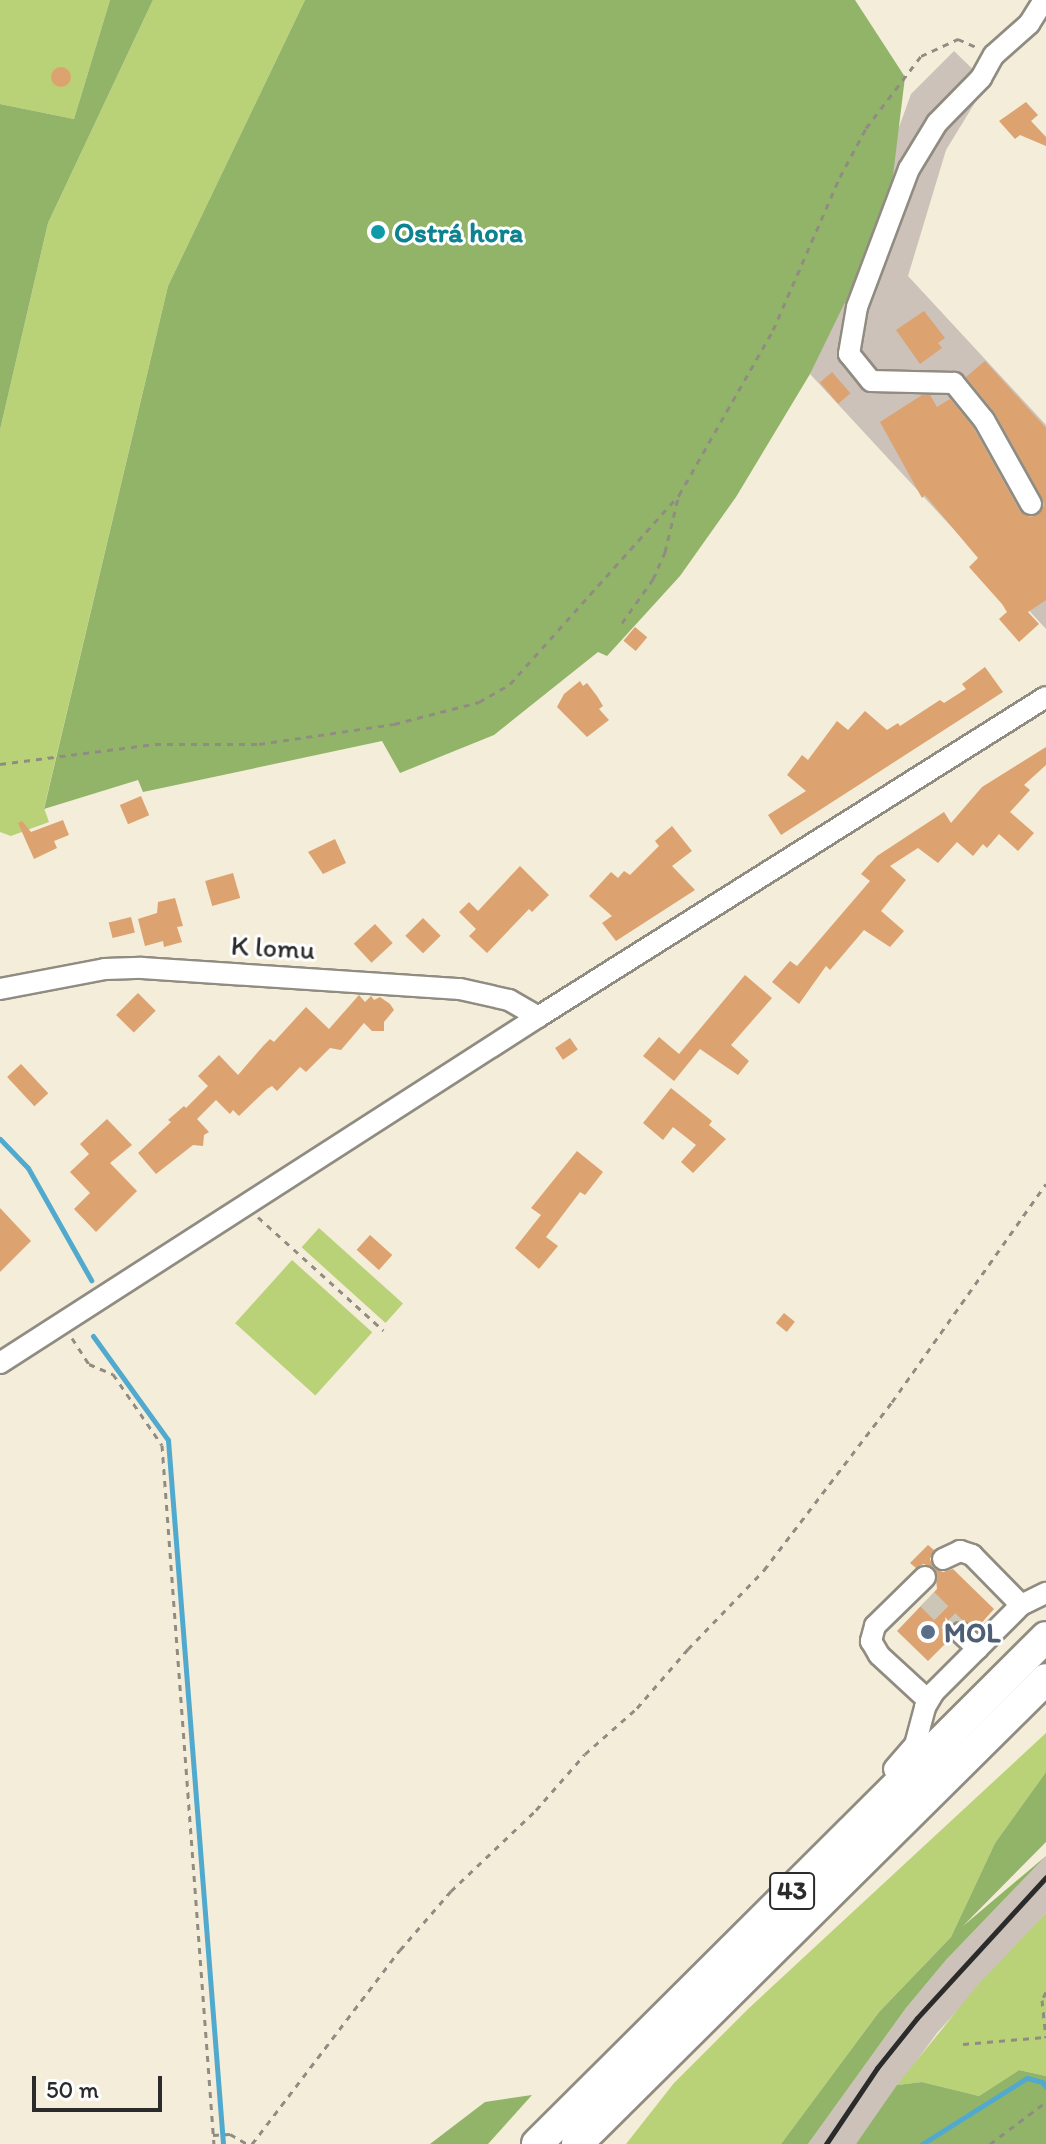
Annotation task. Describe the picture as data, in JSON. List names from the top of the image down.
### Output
{
  "streets": {
    "highway": ["43"],
    "street": ["K lomu"]
  },
  "places": ["Ostrá hora", "MOL"],
  "scale_bar": "50 m"
}
